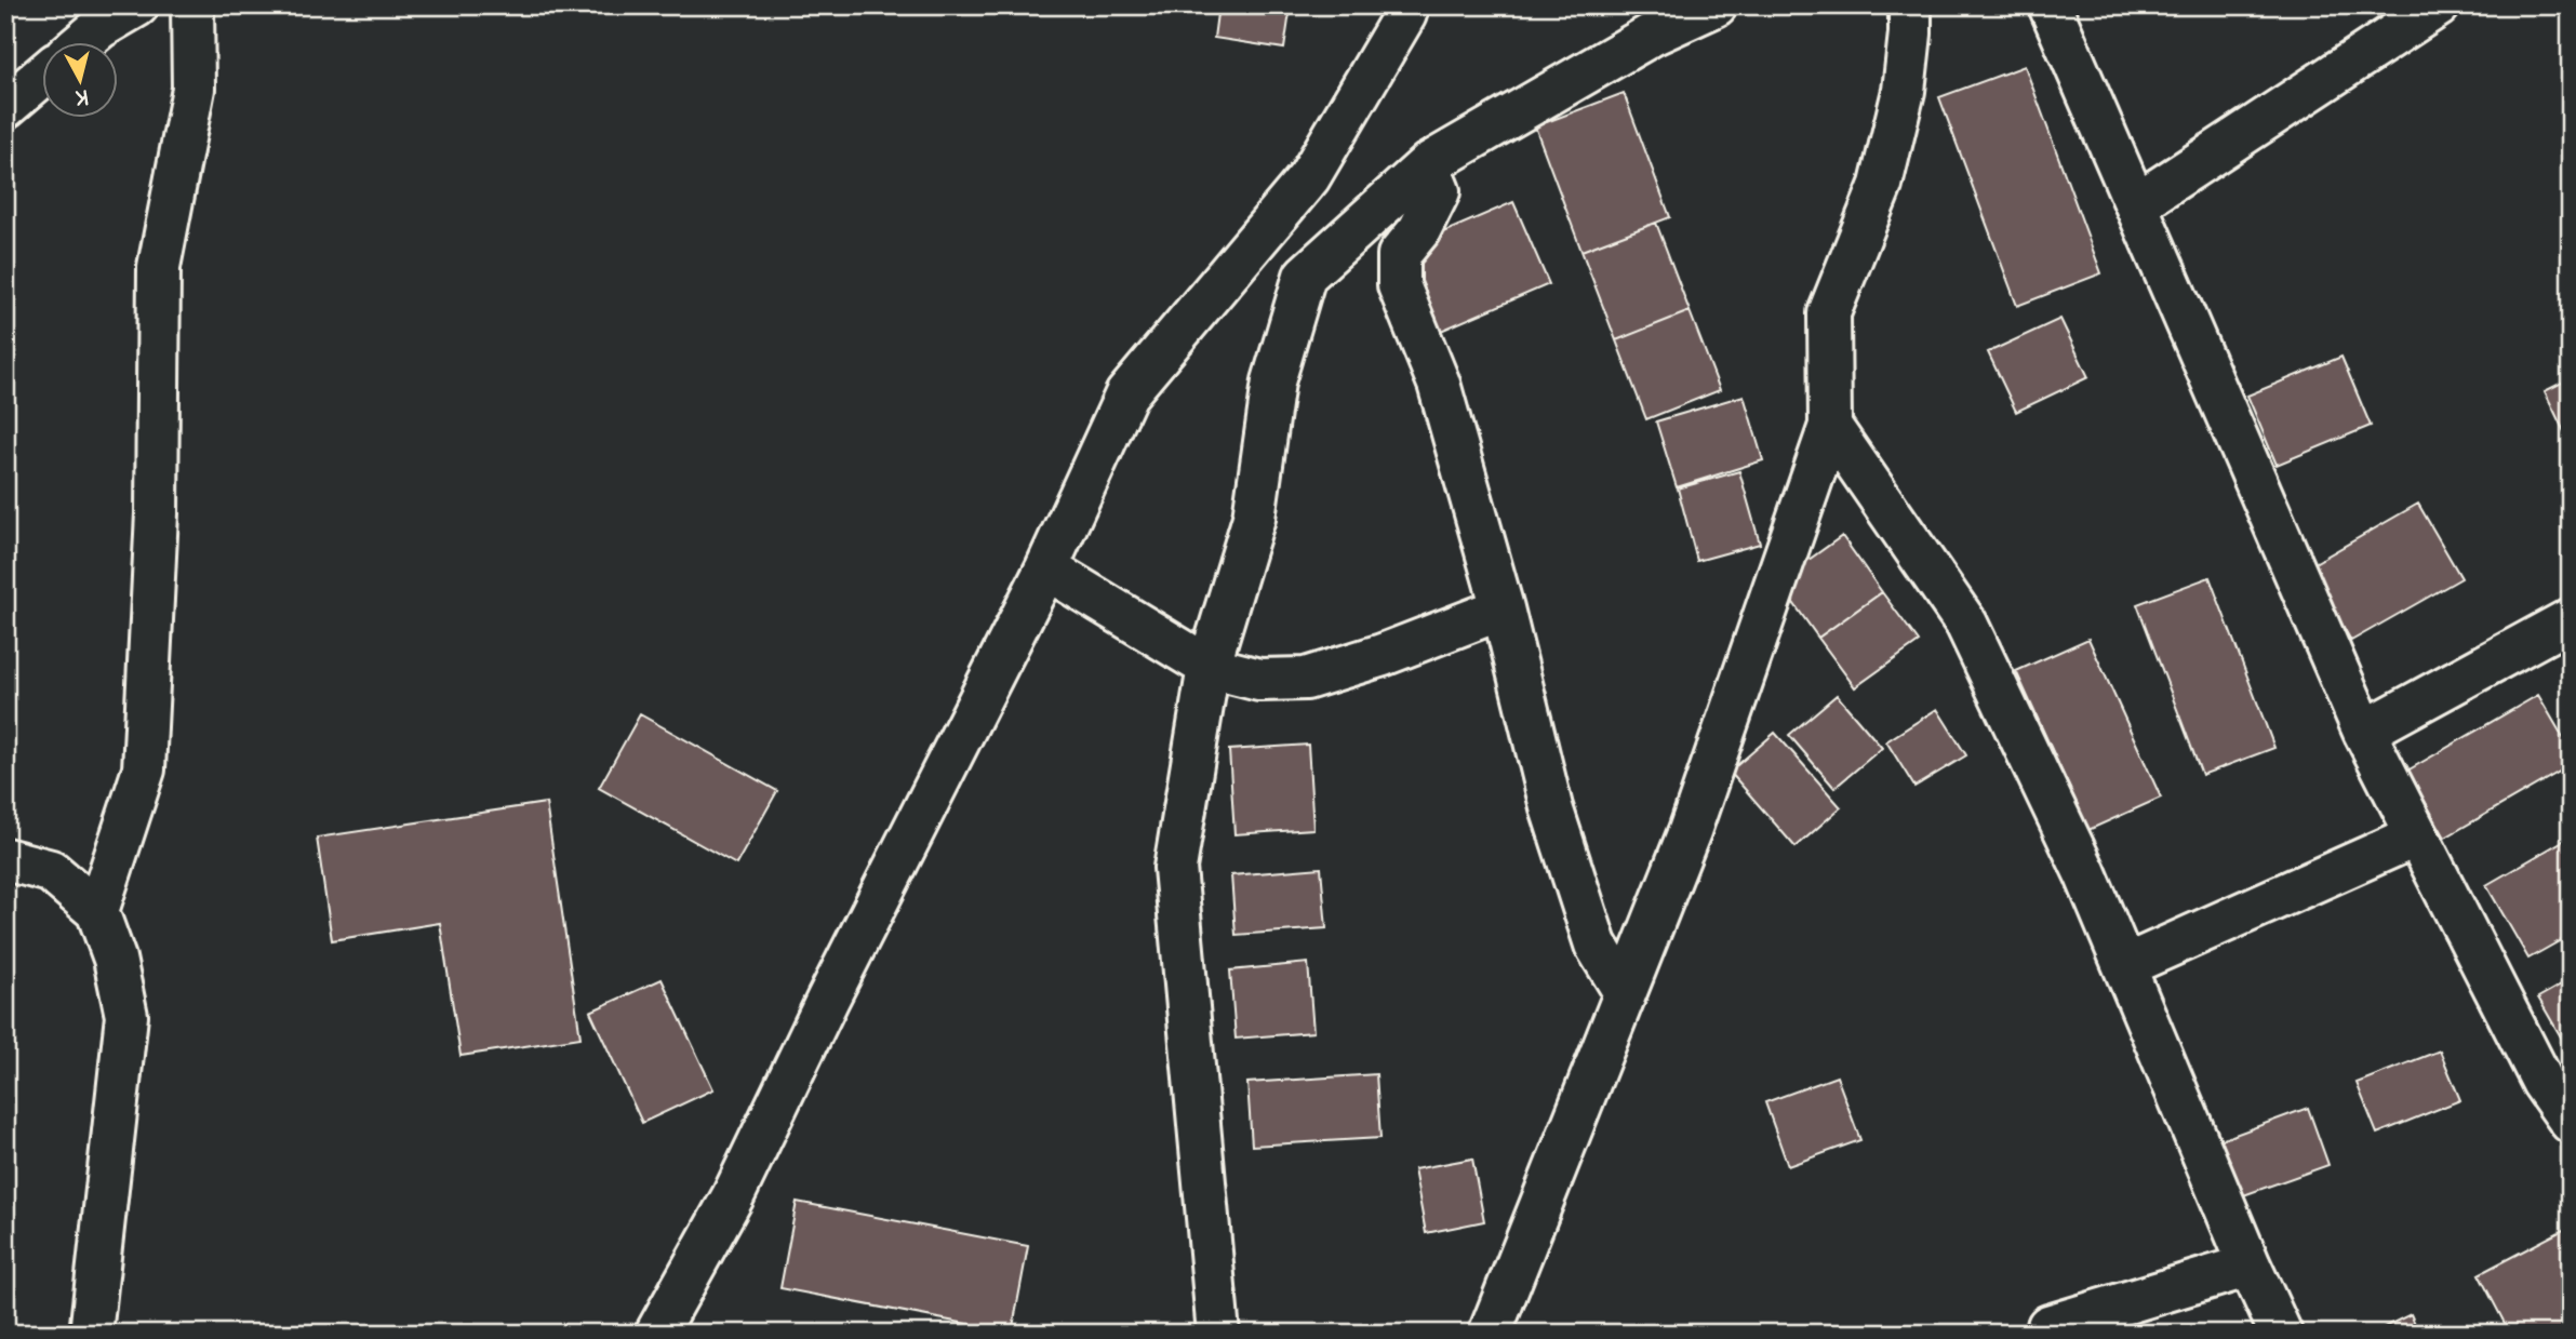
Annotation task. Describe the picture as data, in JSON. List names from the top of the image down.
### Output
{
  "north": "bottom"
}
